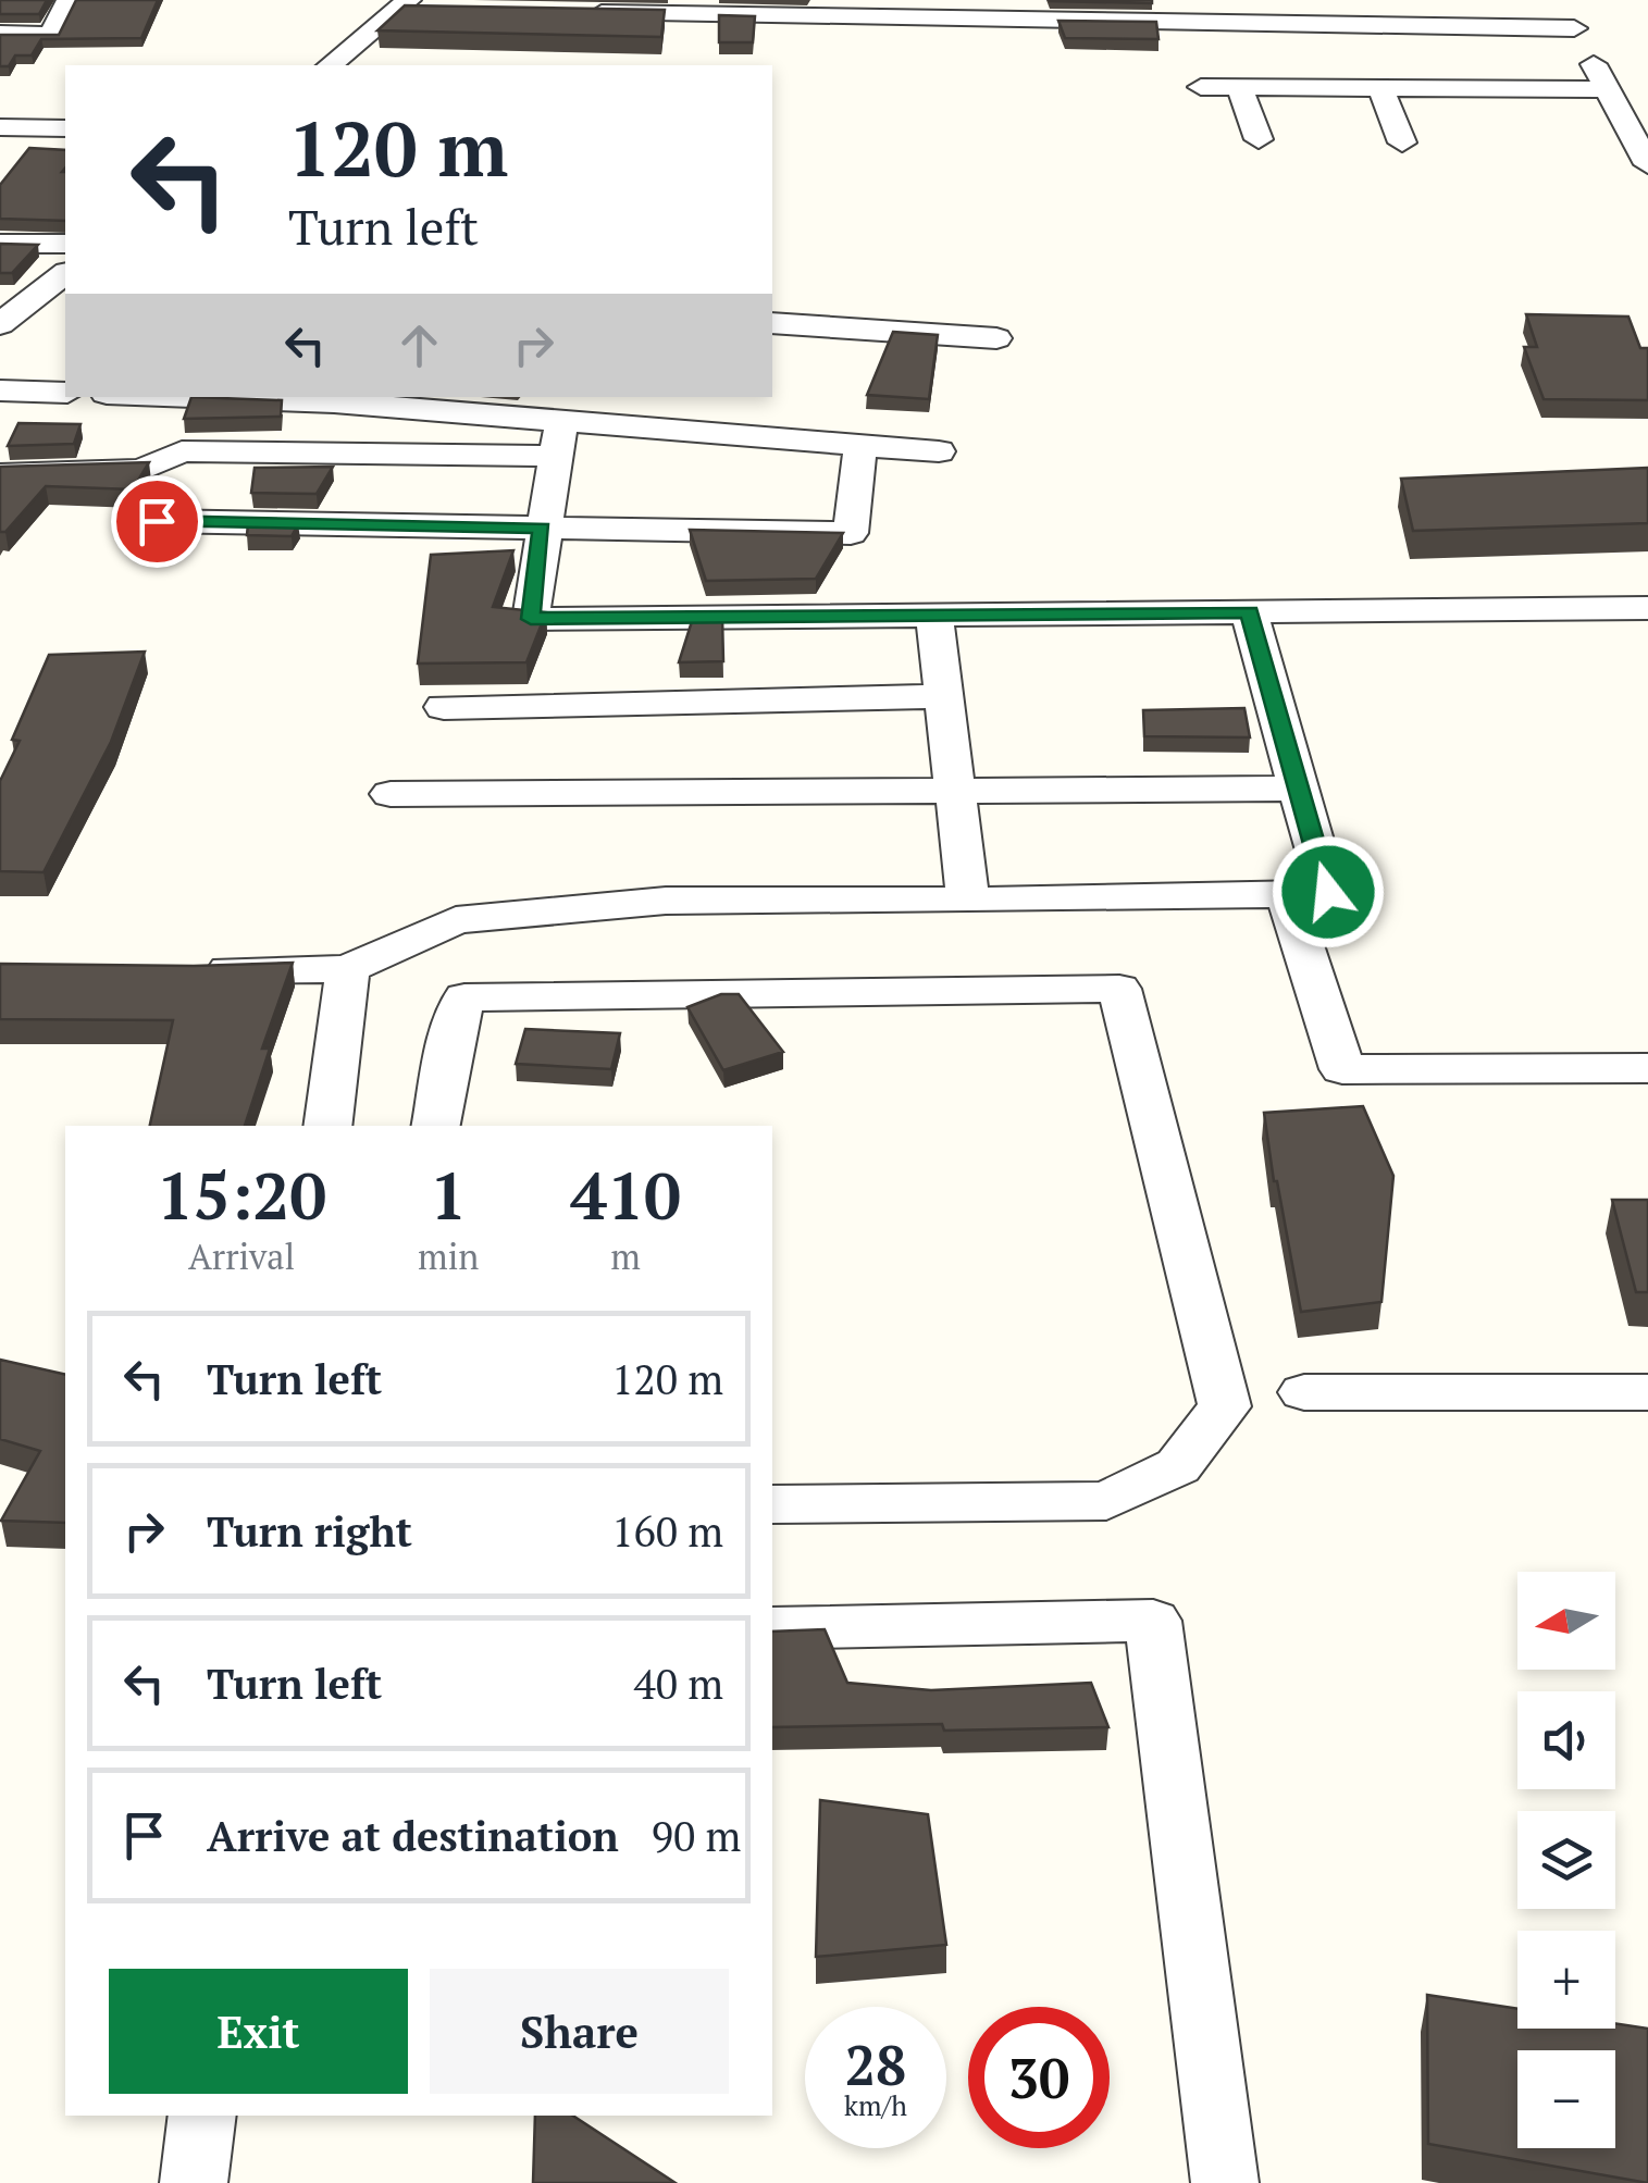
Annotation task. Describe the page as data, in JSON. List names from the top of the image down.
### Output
{
  "north": "left",
  "page": {
    "turn": ["120 m", "Turn left"],
    "eta": [
      "15:20",
      "Arrival",
      "1",
      "min",
      "410",
      "m"
    ],
    "list": [
      {
        "name": "Turn left",
        "value": "120 m"
      },
      {
        "name": "Turn right",
        "value": "160 m"
      },
      {
        "name": "Turn left",
        "value": "40 m"
      },
      {
        "name": "Arrive at destination",
        "value": "90 m"
      }
    ],
    "map_buttons": ["+", "−"],
    "buttons": ["Exit", "Share"],
    "speed": "28 km/h",
    "limit": "30"
  }
}
